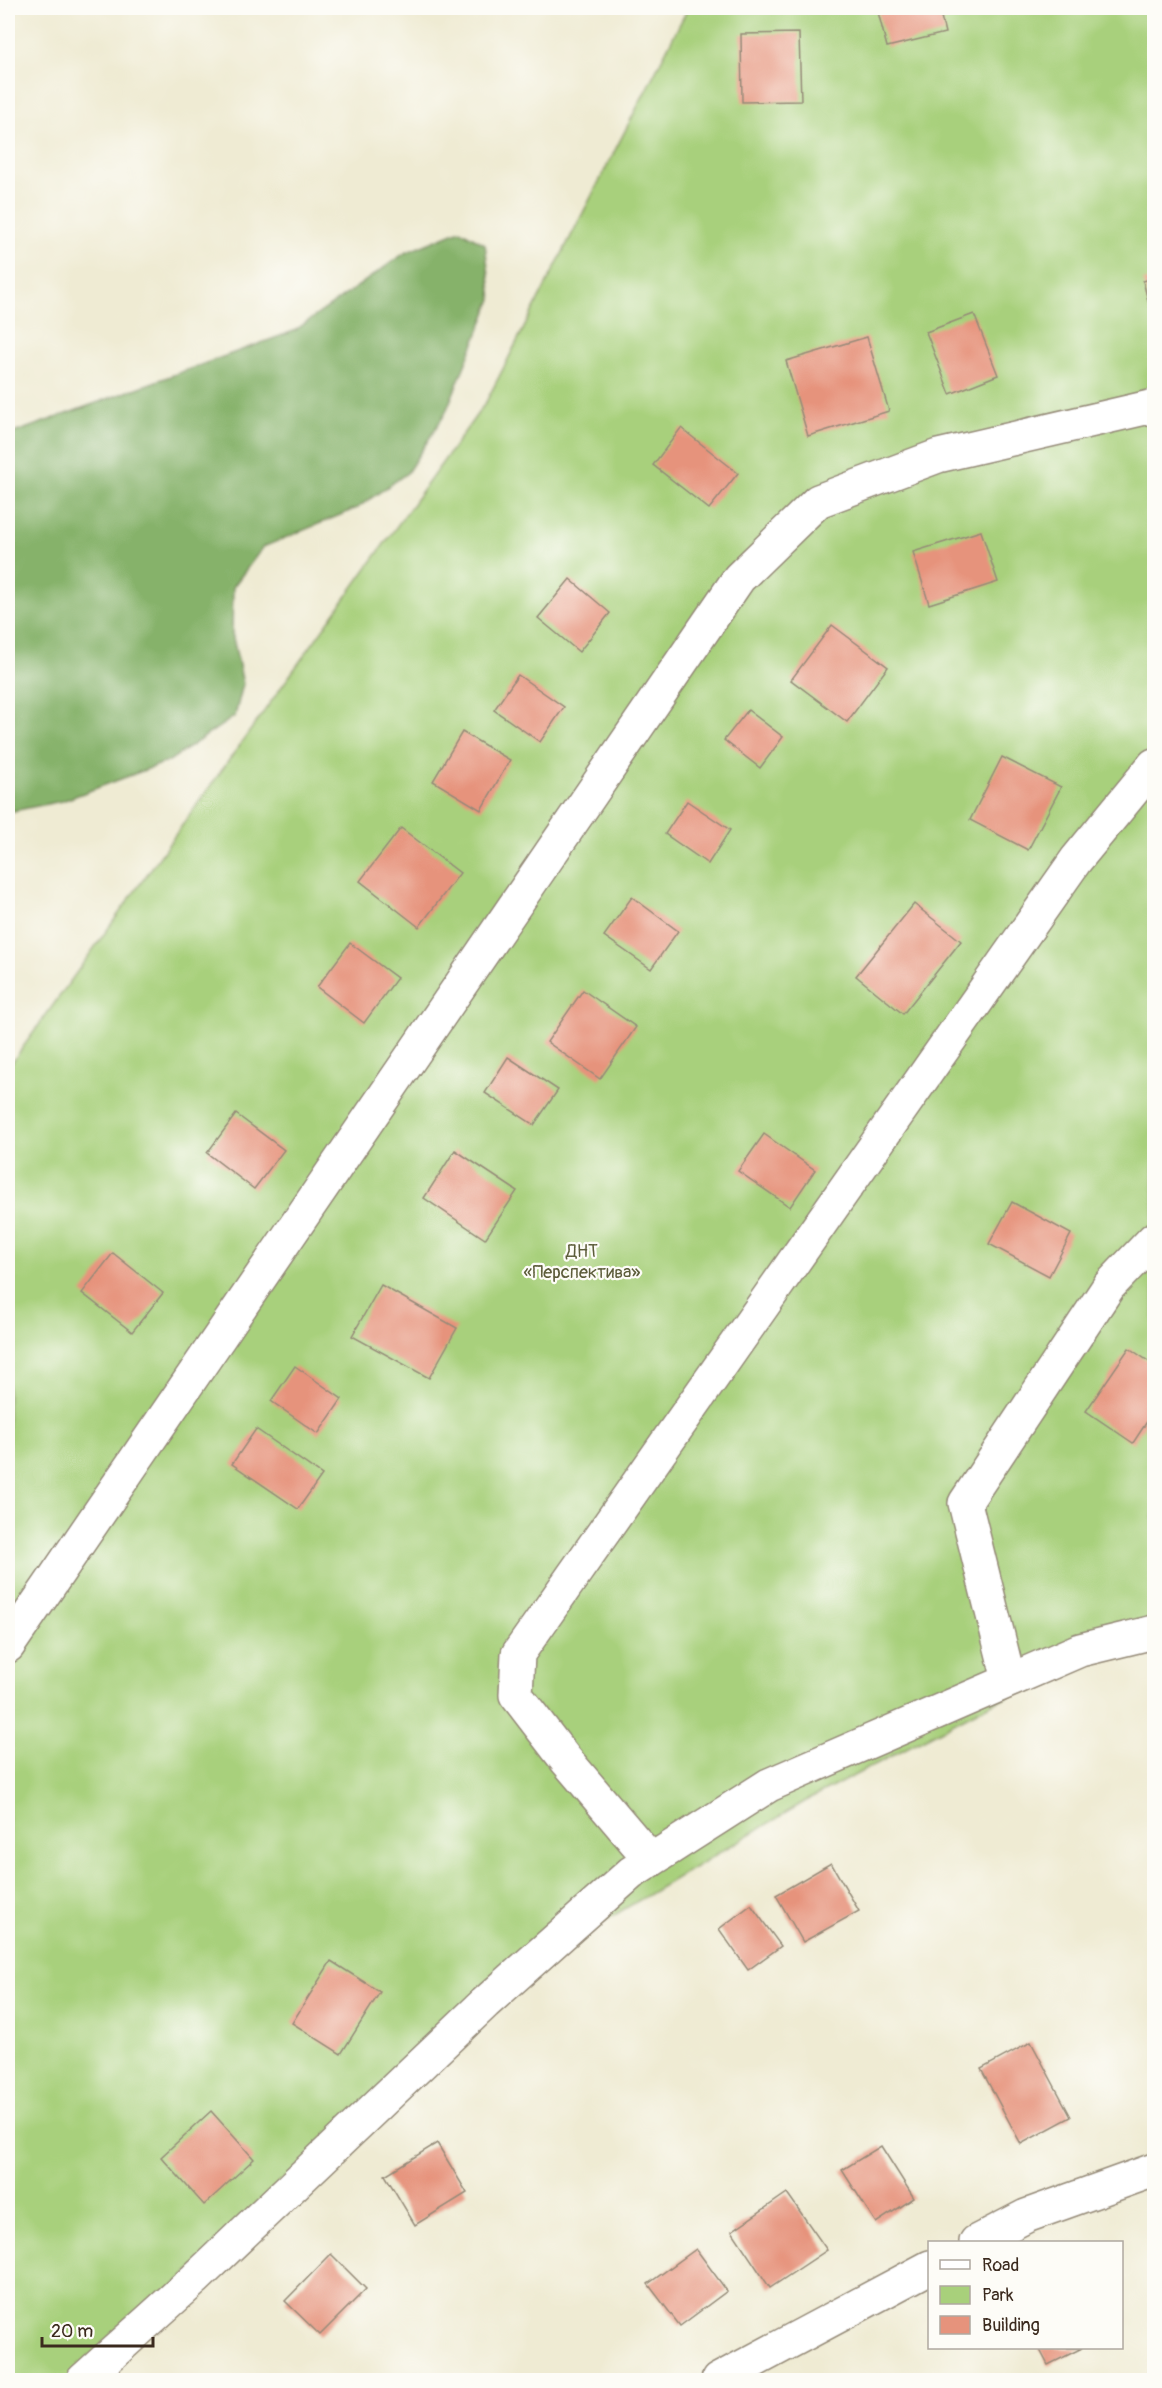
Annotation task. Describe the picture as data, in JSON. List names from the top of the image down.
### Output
{
  "parks": ["ДНТ «Перспектива»"],
  "legend": ["Road", "Park", "Building"],
  "scale_bar": "20 m"
}
